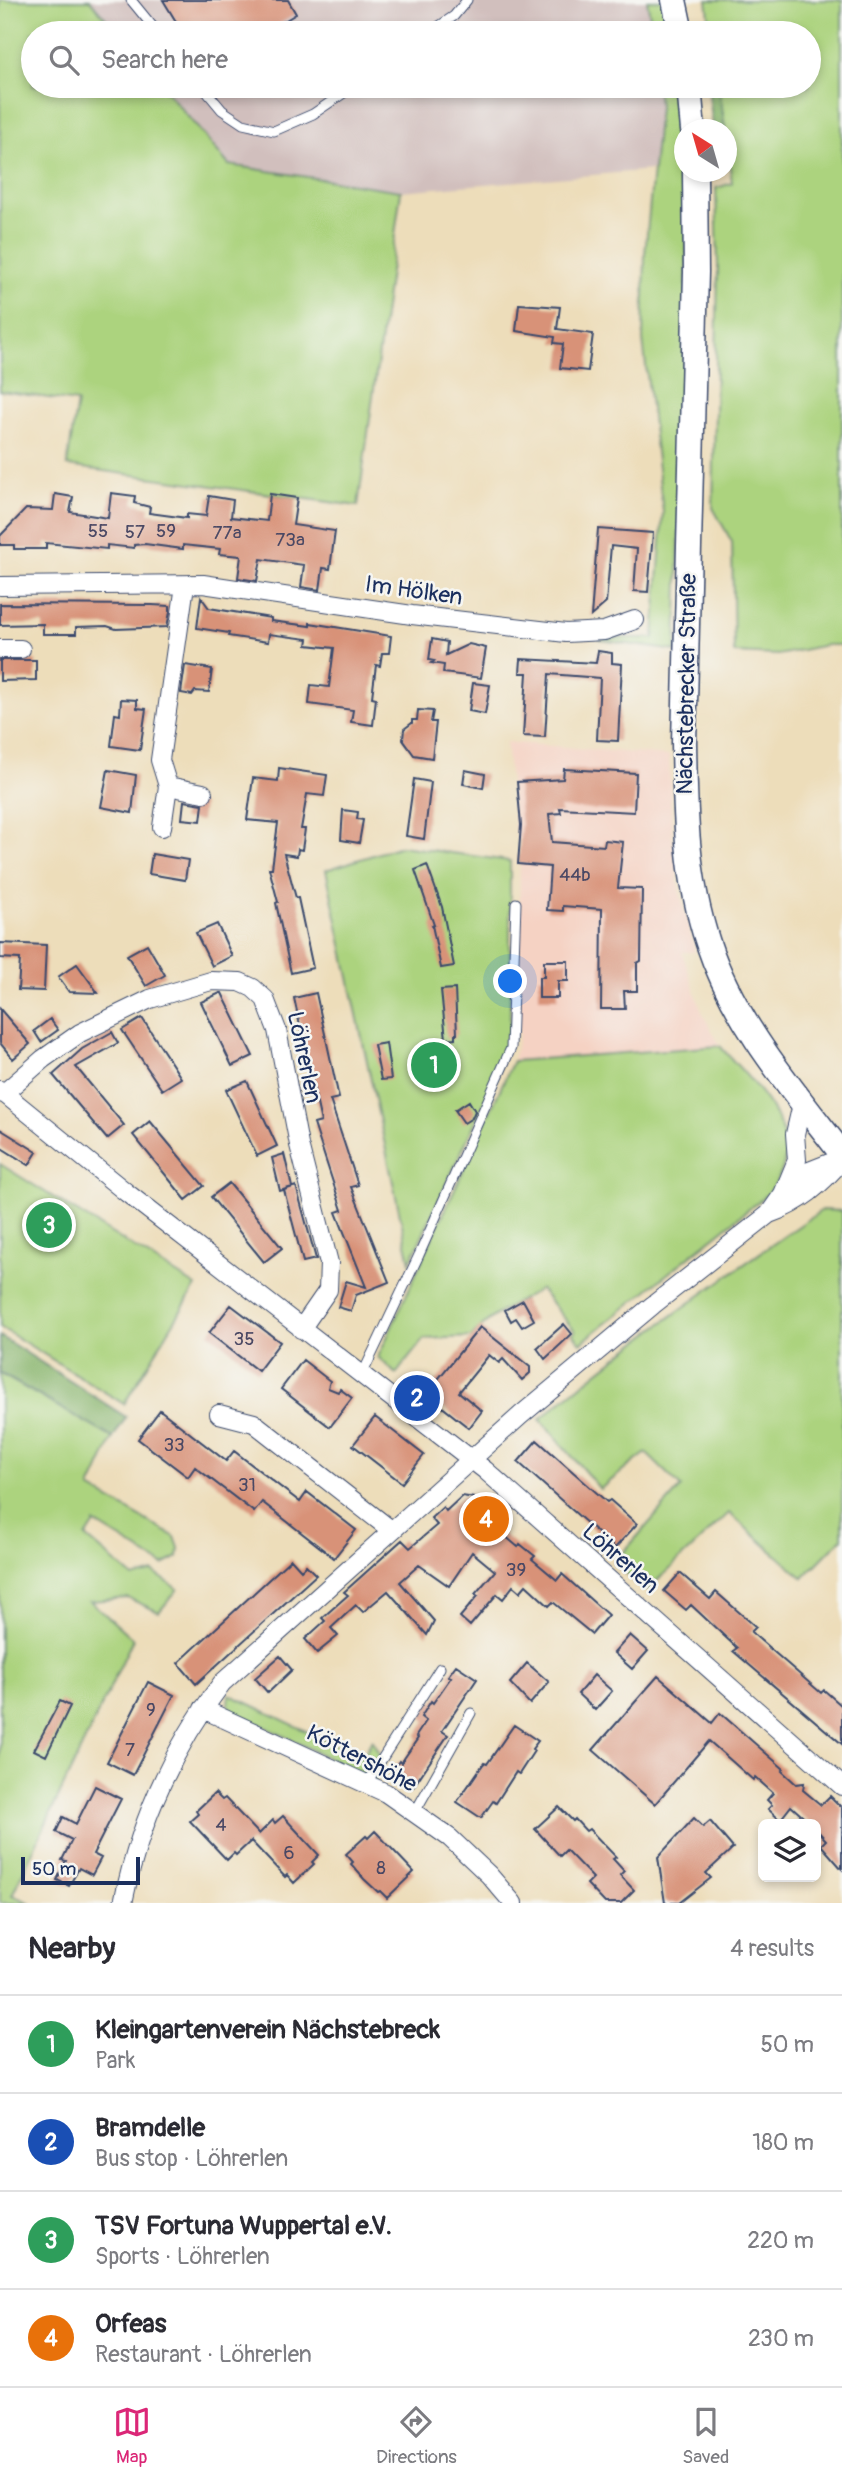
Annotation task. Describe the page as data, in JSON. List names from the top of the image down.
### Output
{
  "streets": {
    "main road": ["Nächstebrecker Straße"],
    "street": ["Im Hölken", "Löhrerlen", "Köttershöhe"]
  },
  "house_numbers": [
    "55",
    "59",
    "57",
    "77a",
    "73a",
    "44b",
    "35",
    "33",
    "31",
    "39",
    "9",
    "7",
    "4",
    "6",
    "8"
  ],
  "scale_bar": "50 m",
  "north": "top left",
  "page": {
    "search": "Search here",
    "pins": [
      "1",
      "3",
      "2",
      "4"
    ],
    "scale": "50 m",
    "heading": ["Nearby", "4 results"],
    "list": [
      {
        "mark": "1",
        "name": "Kleingartenverein Nächstebreck",
        "note": "Park",
        "value": "50 m"
      },
      {
        "mark": "2",
        "name": "Bramdelle",
        "note": "Bus stop · Löhrerlen",
        "value": "180 m"
      },
      {
        "mark": "3",
        "name": "TSV Fortuna Wuppertal e.V.",
        "note": "Sports · Löhrerlen",
        "value": "220 m"
      },
      {
        "mark": "4",
        "name": "Orfeas",
        "note": "Restaurant · Löhrerlen",
        "value": "230 m"
      }
    ],
    "nav": ["Map", "Directions", "Saved"]
  }
}
